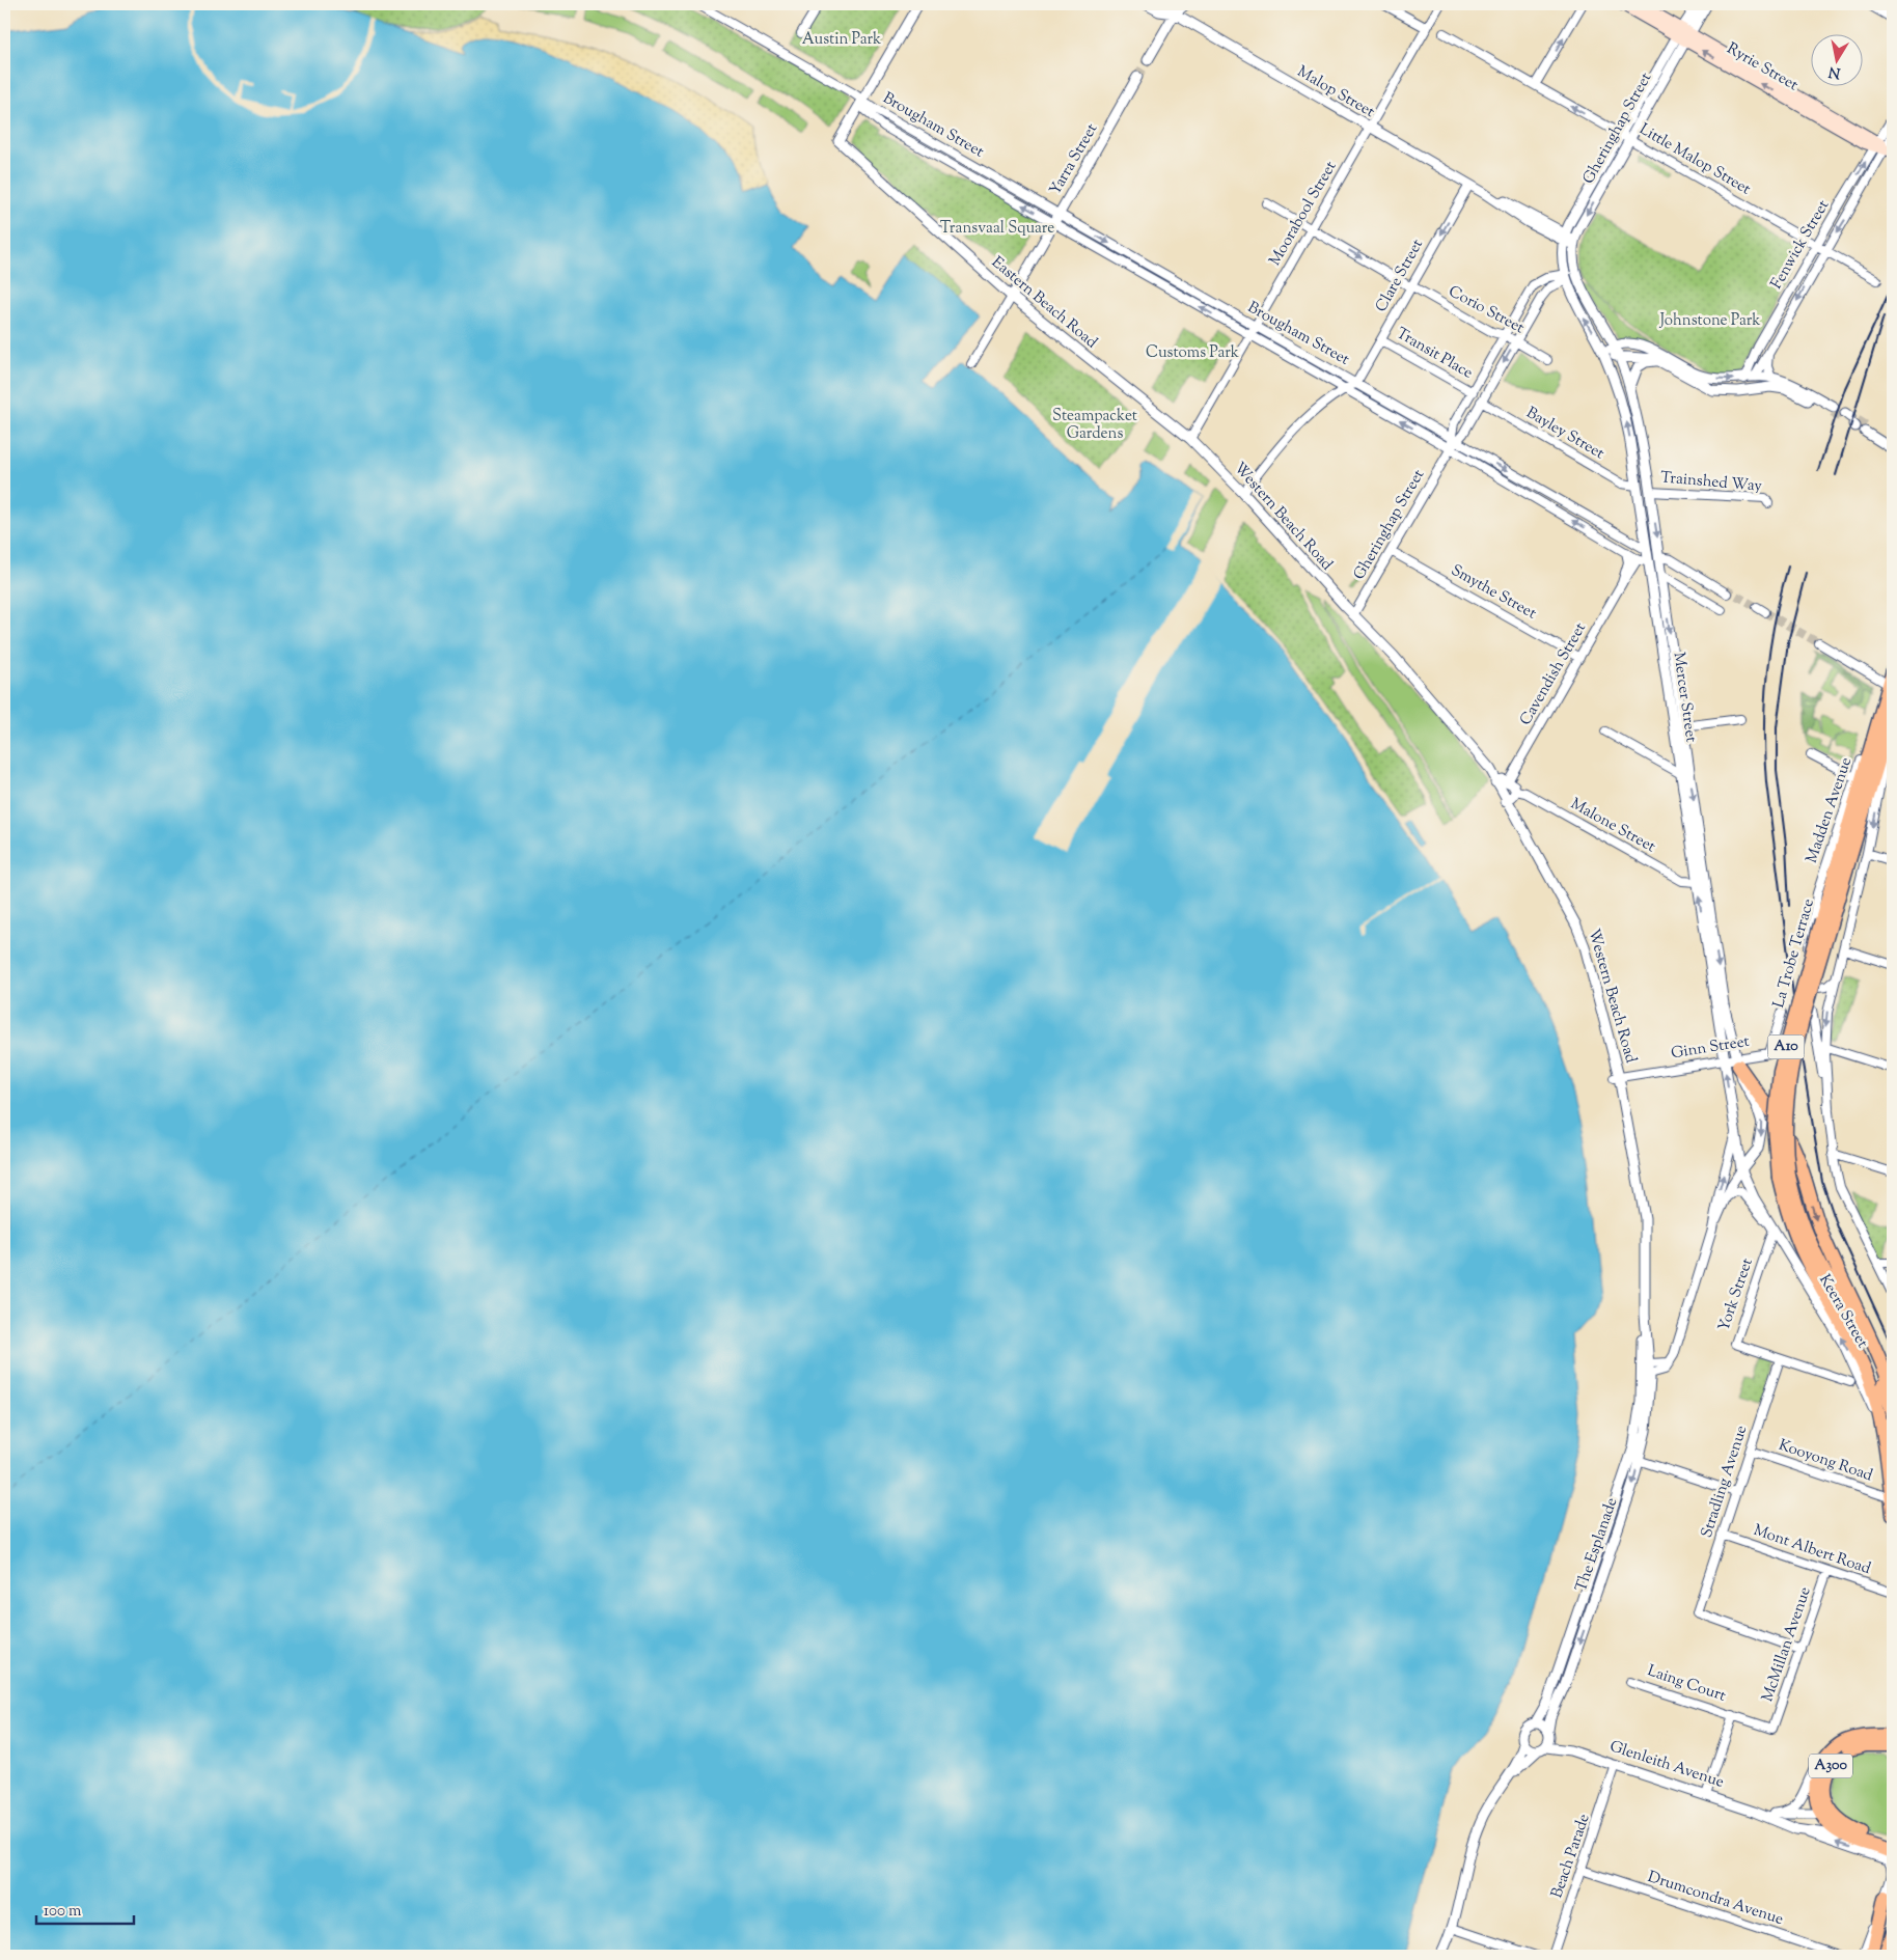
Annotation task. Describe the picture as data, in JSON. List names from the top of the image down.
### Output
{
  "streets": {
    "highway": [
      "La Trobe Terrace",
      "A10",
      "Keera Street",
      "Glenleith Avenue",
      "A300"
    ],
    "main road": ["Ryrie Street"],
    "street": [
      "Malop Street",
      "Brougham Street",
      "Gheringhap Street",
      "Yarra Street",
      "Little Malop Street",
      "Moorabool Street",
      "Fenwick Street",
      "Clare Street",
      "Eastern Beach Road",
      "Corio Street",
      "Transit Place",
      "Bayley Street",
      "Trainshed Way",
      "Western Beach Road",
      "Smythe Street",
      "Cavendish Street",
      "Mercer Street",
      "Madden Avenue",
      "Malone Street",
      "Ginn Street",
      "York Street",
      "Kooyong Road",
      "Stradling Avenue",
      "The Esplanade",
      "Mont Albert Road",
      "McMillan Avenue",
      "Laing Court",
      "Beach Parade",
      "Drumcondra Avenue"
    ]
  },
  "crossings": [
    ["Ryrie Street", "Gheringhap Street"],
    ["Ryrie Street", "Fenwick Street"],
    ["Malop Street", "Gheringhap Street"],
    ["Malop Street", "Moorabool Street"],
    ["Malop Street", "Clare Street"],
    ["Brougham Street", "Gheringhap Street"],
    ["Brougham Street", "Yarra Street"],
    ["Brougham Street", "Moorabool Street"],
    ["Brougham Street", "Clare Street"],
    ["Brougham Street", "Eastern Beach Road"],
    ["Brougham Street", "Cavendish Street"],
    ["Brougham Street", "Mercer Street"],
    ["Gheringhap Street", "Little Malop Street"],
    ["Gheringhap Street", "Corio Street"],
    ["Gheringhap Street", "Transit Place"],
    ["Gheringhap Street", "Bayley Street"],
    ["Gheringhap Street", "Western Beach Road"],
    ["Gheringhap Street", "Smythe Street"],
    ["Gheringhap Street", "Mercer Street"],
    ["Yarra Street", "Eastern Beach Road"],
    ["Little Malop Street", "Fenwick Street"],
    ["Moorabool Street", "Eastern Beach Road"],
    ["Moorabool Street", "Corio Street"],
    ["Moorabool Street", "Western Beach Road"],
    ["Clare Street", "Corio Street"],
    ["Clare Street", "Transit Place"],
    ["Eastern Beach Road", "Western Beach Road"],
    ["Bayley Street", "Mercer Street"],
    ["Trainshed Way", "Mercer Street"],
    ["Western Beach Road", "Cavendish Street"],
    ["Western Beach Road", "Ginn Street"],
    ["Western Beach Road", "The Esplanade"],
    ["Smythe Street", "Cavendish Street"],
    ["Mercer Street", "Malone Street"],
    ["Mercer Street", "Ginn Street"],
    ["Mercer Street", "Keera Street"],
    ["Madden Avenue", "La Trobe Terrace"],
    ["La Trobe Terrace", "Keera Street"],
    ["York Street", "Keera Street"],
    ["York Street", "Stradling Avenue"],
    ["Keera Street", "Kooyong Road"],
    ["Kooyong Road", "Stradling Avenue"],
    ["Stradling Avenue", "Mont Albert Road"],
    ["Stradling Avenue", "McMillan Avenue"],
    ["The Esplanade", "Glenleith Avenue"],
    ["Mont Albert Road", "McMillan Avenue"],
    ["McMillan Avenue", "Laing Court"],
    ["Glenleith Avenue", "A300"],
    ["Glenleith Avenue", "Beach Parade"],
    ["Beach Parade", "Drumcondra Avenue"]
  ],
  "one_way": ["Clare Street", "Corio Street"],
  "parks": [
    "Austin Park",
    "Transvaal Square",
    "Johnstone Park",
    "Customs Park",
    "Steampacket Gardens"
  ],
  "scale_bar": "100 m",
  "north": "bottom"
}
